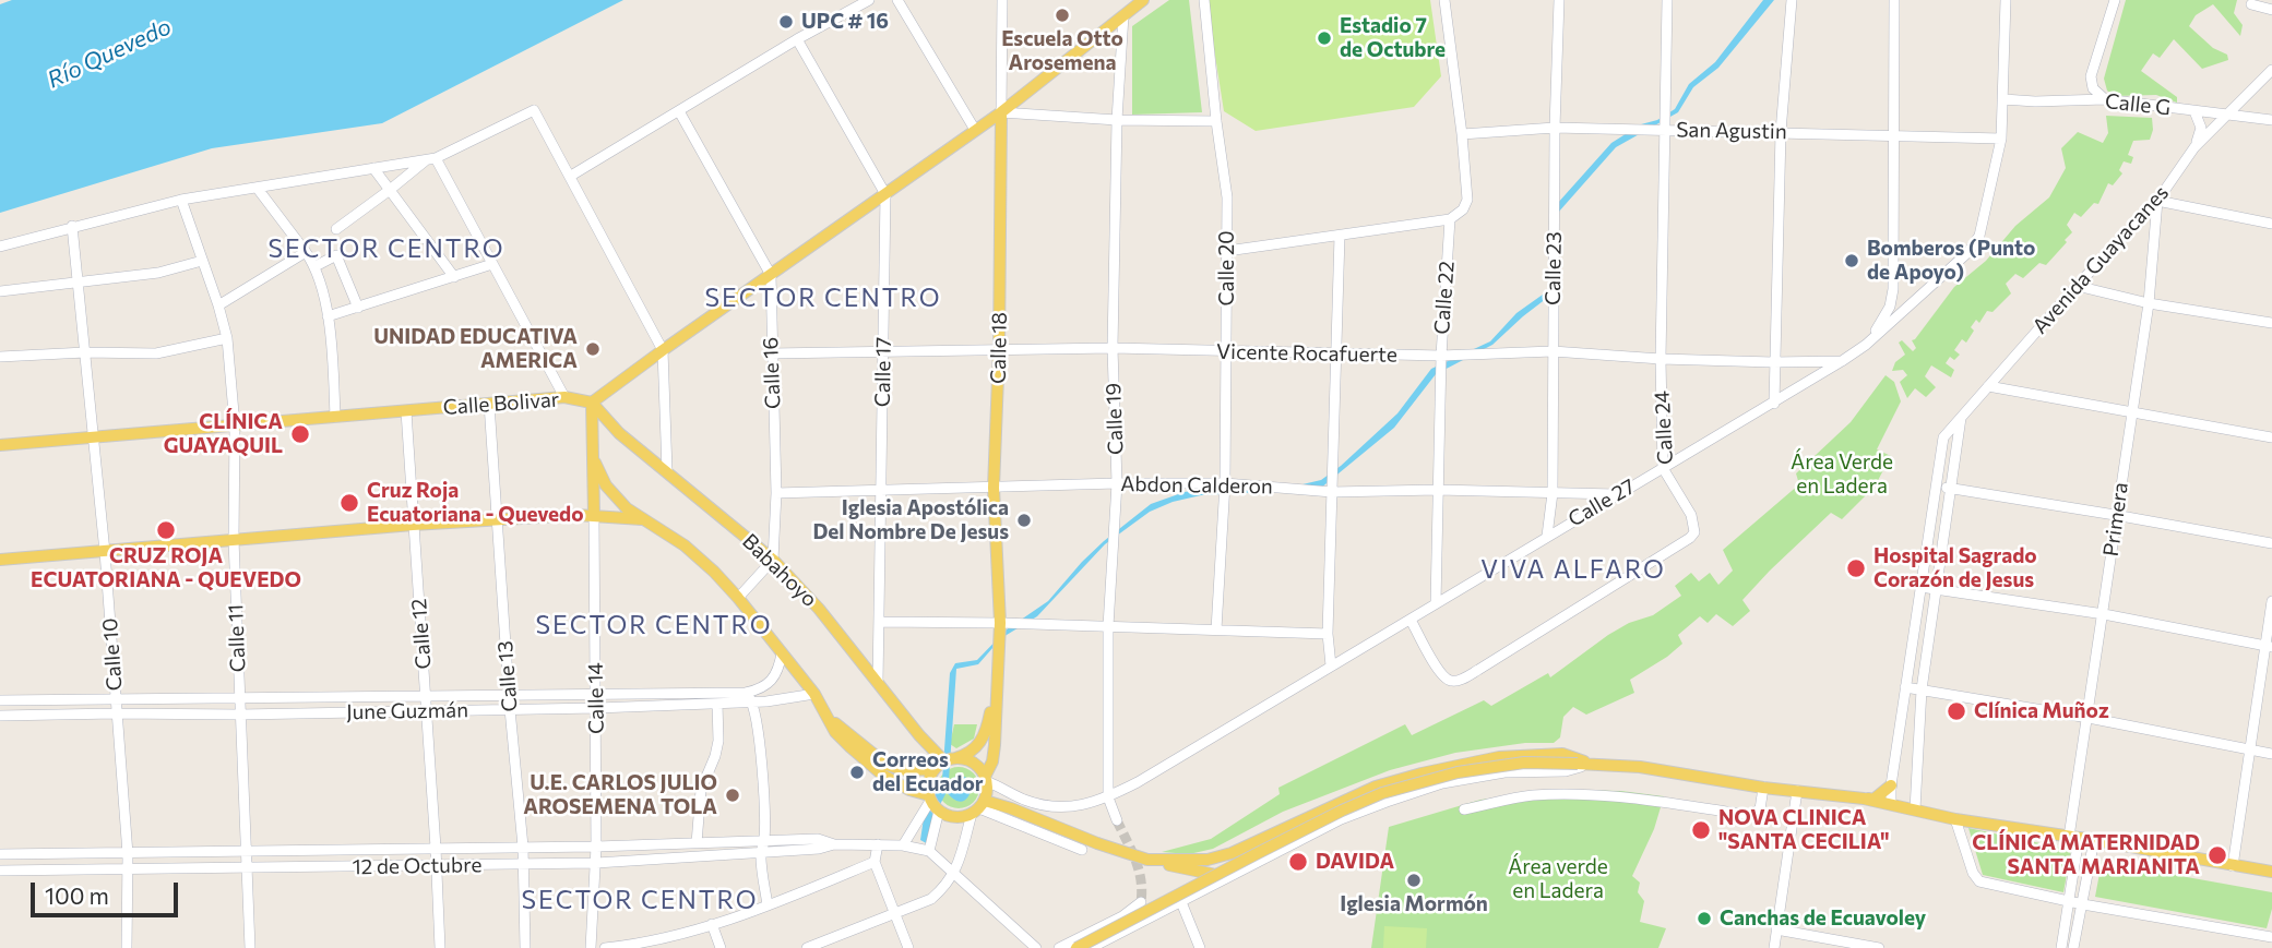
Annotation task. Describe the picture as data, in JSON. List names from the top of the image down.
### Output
{
  "streets": {
    "main road": [
      "Calle 18",
      "Calle Bolivar",
      "Babahoyo",
      "Calle 14"
    ],
    "street": [
      "Calle G",
      "San Agustin",
      "Avenida Guayacanes",
      "Calle 20",
      "Calle 23",
      "Calle 22",
      "Vicente Rocafuerte",
      "Calle 17",
      "Calle 16",
      "Calle 19",
      "Calle 24",
      "Abdon Calderon",
      "Calle 27",
      "Primera",
      "Calle 12",
      "Calle 11",
      "Calle 10",
      "Calle 13",
      "June Guzmán",
      "12 de Octubre"
    ]
  },
  "crossings": [
    ["Calle G", "Avenida Guayacanes"],
    ["Calle G", "Calle 27"],
    ["San Agustin", "Calle 23"],
    ["San Agustin", "Calle 22"],
    ["San Agustin", "Calle 24"],
    ["San Agustin", "Calle 27"],
    ["Avenida Guayacanes", "Primera"],
    ["Calle 20", "Vicente Rocafuerte"],
    ["Calle 20", "Abdon Calderon"],
    ["Calle 23", "Vicente Rocafuerte"],
    ["Calle 23", "Abdon Calderon"],
    ["Calle 23", "Calle 27"],
    ["Calle 22", "Vicente Rocafuerte"],
    ["Calle 22", "Abdon Calderon"],
    ["Calle 22", "Calle 27"],
    ["Calle 18", "Vicente Rocafuerte"],
    ["Calle 18", "Abdon Calderon"],
    ["Calle 18", "Calle 27"],
    ["Calle 18", "Babahoyo"],
    ["Vicente Rocafuerte", "Calle 17"],
    ["Vicente Rocafuerte", "Calle 16"],
    ["Vicente Rocafuerte", "Calle 19"],
    ["Vicente Rocafuerte", "Calle 24"],
    ["Vicente Rocafuerte", "Calle 27"],
    ["Calle 17", "Abdon Calderon"],
    ["Calle 17", "Babahoyo"],
    ["Calle 16", "Abdon Calderon"],
    ["Calle 16", "Babahoyo"],
    ["Calle Bolivar", "Babahoyo"],
    ["Calle Bolivar", "Calle 12"],
    ["Calle Bolivar", "Calle 11"],
    ["Calle Bolivar", "Calle 10"],
    ["Calle Bolivar", "Calle 13"],
    ["Calle Bolivar", "Calle 14"],
    ["Calle 19", "Abdon Calderon"],
    ["Calle 19", "Calle 27"],
    ["Calle 24", "Calle 27"],
    ["Abdon Calderon", "Calle 27"],
    ["Calle 27", "Babahoyo"],
    ["Babahoyo", "Calle 14"],
    ["Calle 12", "June Guzmán"],
    ["Calle 12", "12 de Octubre"],
    ["Calle 11", "June Guzmán"],
    ["Calle 11", "12 de Octubre"],
    ["Calle 10", "June Guzmán"],
    ["Calle 10", "12 de Octubre"],
    ["Calle 13", "June Guzmán"],
    ["Calle 13", "12 de Octubre"],
    ["Calle 14", "June Guzmán"],
    ["Calle 14", "12 de Octubre"]
  ],
  "districts": [
    "SECTOR CENTRO",
    "SECTOR CENTRO",
    "VIVA ALFARO",
    "SECTOR CENTRO",
    "SECTOR CENTRO"
  ],
  "water": ["Río Quevedo"],
  "parks": ["Área Verde en Ladera", "Área verde en Ladera"],
  "places": [
    "Escuela Otto Arosemena",
    "UPC # 16",
    "Estadio 7 de Octubre",
    "Bomberos (Punto de Apoyo)",
    "UNIDAD EDUCATIVA AMERICA",
    "CLÍNICA GUAYAQUIL",
    "Cruz Roja Ecuatoriana - Quevedo",
    "Iglesia Apostólica Del Nombre De Jesus",
    "CRUZ ROJA ECUATORIANA - QUEVEDO",
    "Hospital Sagrado Corazón de Jesus",
    "Clínica Muñoz",
    "Correos del Ecuador",
    "U.E. CARLOS JULIO AROSEMENA TOLA",
    "NOVA CLINICA \"SANTA CECILIA\"",
    "CLÍNICA MATERNIDAD SANTA MARIANITA",
    "DAVIDA",
    "Iglesia Mormón",
    "Canchas de Ecuavoley"
  ],
  "scale_bar": "100 m"
}
